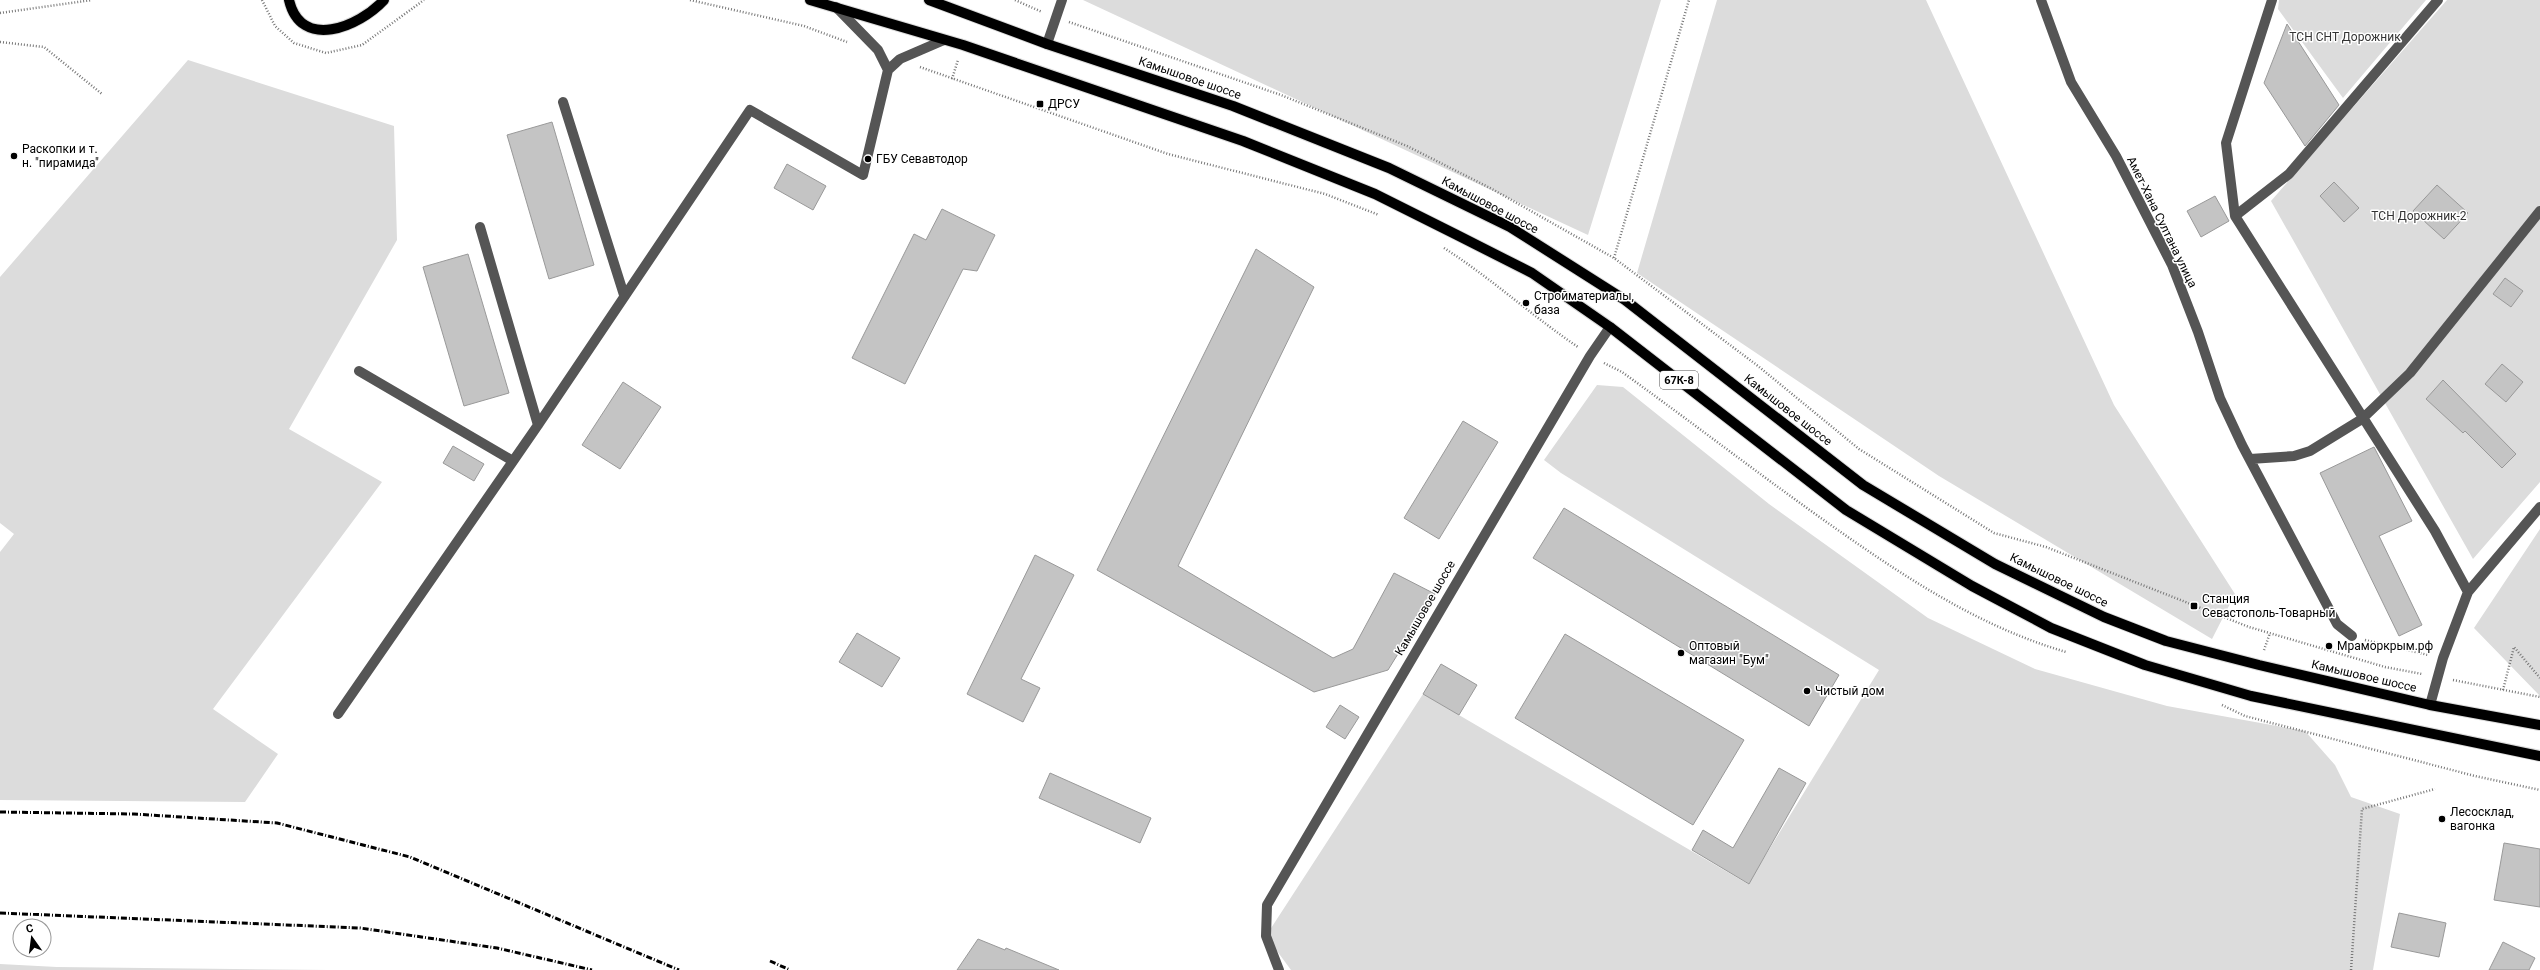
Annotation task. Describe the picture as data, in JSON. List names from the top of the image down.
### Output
{
  "streets": {
    "main road": ["Камышовое шоссе", "67К-8"],
    "street": ["Амет-Хана Султана улица"]
  },
  "crossings": [
    ["Камышовое шоссе", "67К-8"]
  ],
  "parks": ["ТСН СНТ Дорожник", "ТСН Дорожник-2"],
  "places": {
    "transit": ["ДРСУ", "Станция Севастополь-Товарный"],
    "other": [
      "Раскопки и т. н. \"пирамида\"",
      "ГБУ Севавтодор",
      "Стройматериалы, база",
      "Мраморкрым.рф",
      "Оптовый магазин \"Бум\"",
      "Чистый дом",
      "Лесосклад, вагонка"
    ]
  },
  "north": "top"
}
